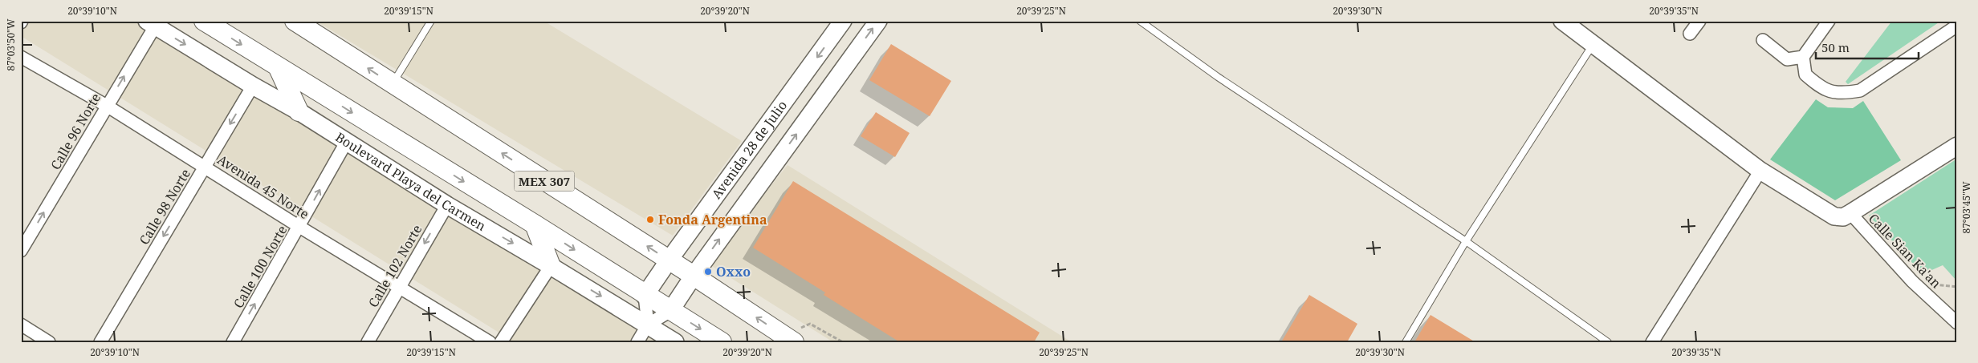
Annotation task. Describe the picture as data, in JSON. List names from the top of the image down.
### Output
{
  "streets": {
    "highway": ["MEX 307"],
    "main road": ["Avenida 28 de Julio", "Boulevard Playa del Carmen"],
    "street": [
      "Calle 96 Norte",
      "Avenida 45 Norte",
      "Calle 98 Norte",
      "Calle Sian Ka'an",
      "Calle 102 Norte",
      "Calle 100 Norte"
    ]
  },
  "crossings": [
    ["Calle 96 Norte", "Boulevard Playa del Carmen"],
    ["Calle 96 Norte", "Avenida 45 Norte"],
    ["Avenida 28 de Julio", "MEX 307"],
    ["Boulevard Playa del Carmen", "Calle 98 Norte"],
    ["Boulevard Playa del Carmen", "Calle 102 Norte"],
    ["Boulevard Playa del Carmen", "Calle 100 Norte"],
    ["Avenida 45 Norte", "Calle 98 Norte"],
    ["Avenida 45 Norte", "Calle 102 Norte"],
    ["Avenida 45 Norte", "Calle 100 Norte"]
  ],
  "one_way": [
    "Calle 96 Norte",
    "Boulevard Playa del Carmen",
    "Calle 98 Norte",
    "Calle 102 Norte",
    "Calle 100 Norte"
  ],
  "places": ["Fonda Argentina", "Oxxo"],
  "scale_bar": "50 m",
  "coordinates": [
    "20°39'10\"N",
    "20°39'15\"N",
    "20°39'20\"N",
    "20°39'25\"N",
    "20°39'30\"N",
    "20°39'35\"N",
    "87°03'50\"W",
    "87°03'45\"W"
  ]
}
